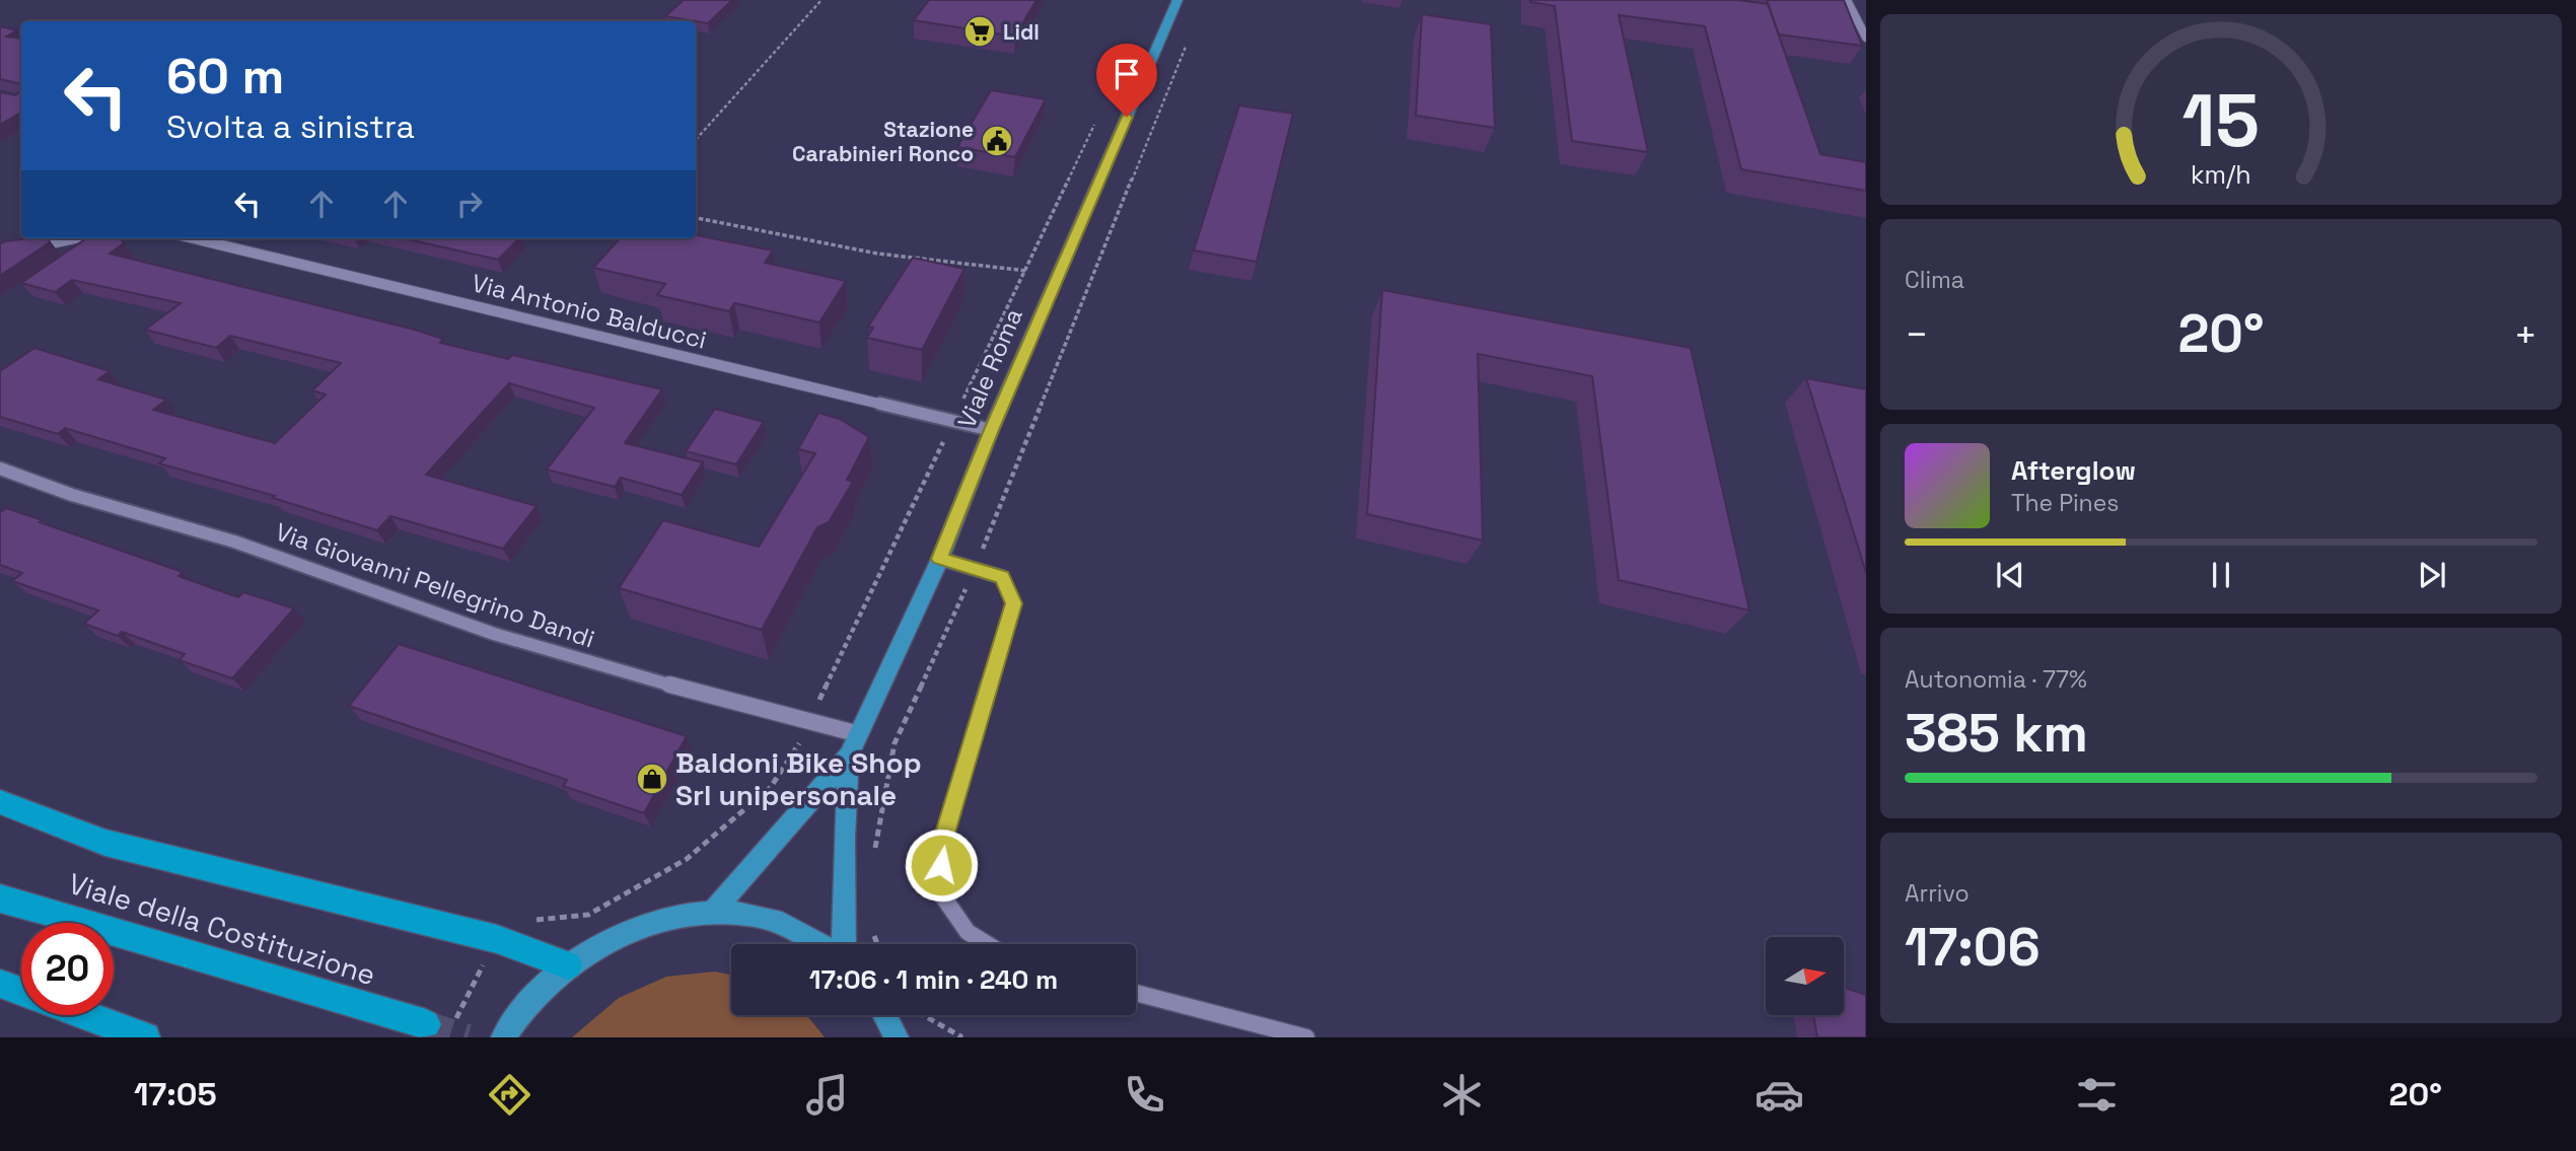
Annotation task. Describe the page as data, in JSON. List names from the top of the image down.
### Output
{
  "streets": {
    "highway": ["Viale della Costituzione"],
    "main road": ["Viale Roma"],
    "street": ["Via Antonio Balducci", "Via Giovanni Pellegrino Dandi"]
  },
  "crossings": [
    ["Via Antonio Balducci", "Viale Roma"],
    ["Viale Roma", "Via Giovanni Pellegrino Dandi"]
  ],
  "places": {
    "supermarket": ["Lidl"],
    "public building": ["Stazione Carabinieri Ronco"],
    "shop": ["Baldoni Bike Shop Srl unipersonale"]
  },
  "north": "right",
  "page": {
    "turn": ["60 m", "Svolta a sinistra"],
    "tile": [
      "Clima",
      ["Autonomia · 77%", "385 km"],
      ["Arrivo", "17:06"]
    ],
    "heat": ["−", "20°", "+"],
    "song": ["Afterglow", "The Pines"],
    "limit": "20",
    "trip": "17:06 · 1 min · 240 m",
    "tabs": ["17:05", "20°"],
    "gauge": ["15", "km/h"]
  }
}
